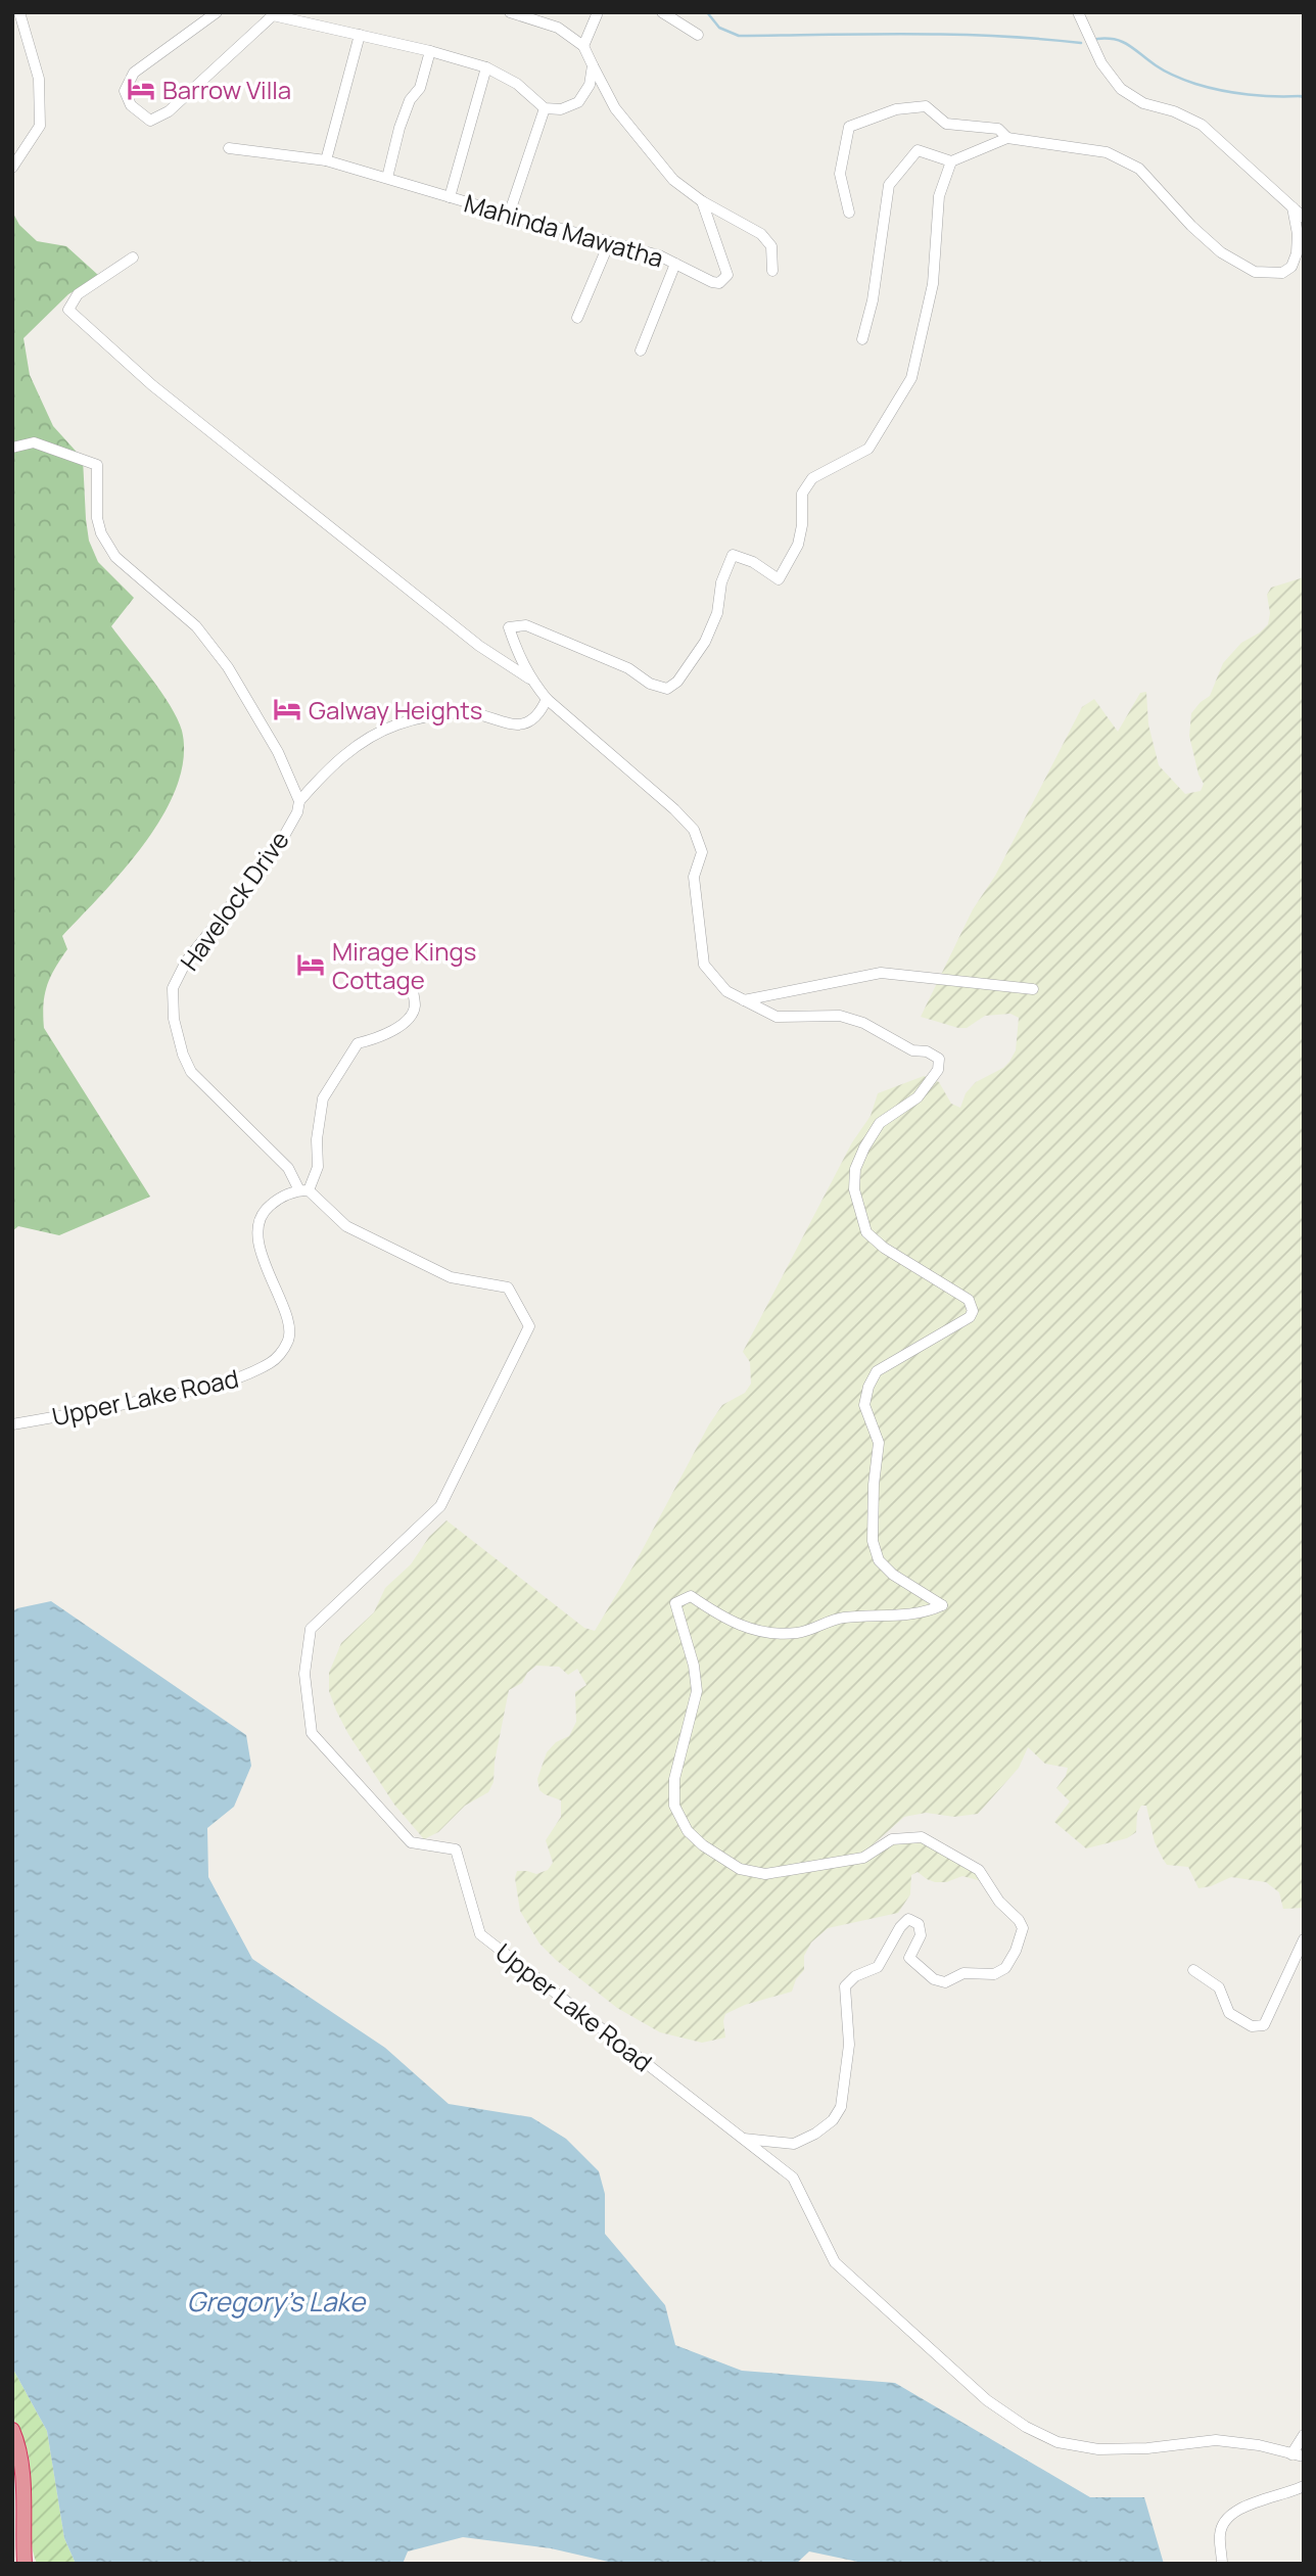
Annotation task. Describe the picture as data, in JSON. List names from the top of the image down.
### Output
{
  "streets": {
    "street": ["Mahinda Mawatha", "Havelock Drive", "Upper Lake Road"]
  },
  "crossings": [
    ["Havelock Drive", "Upper Lake Road"]
  ],
  "water": ["Gregory's Lake"],
  "places": {
    "hotel": ["Barrow Villa", "Galway Heights", "Mirage Kings Cottage"]
  }
}
